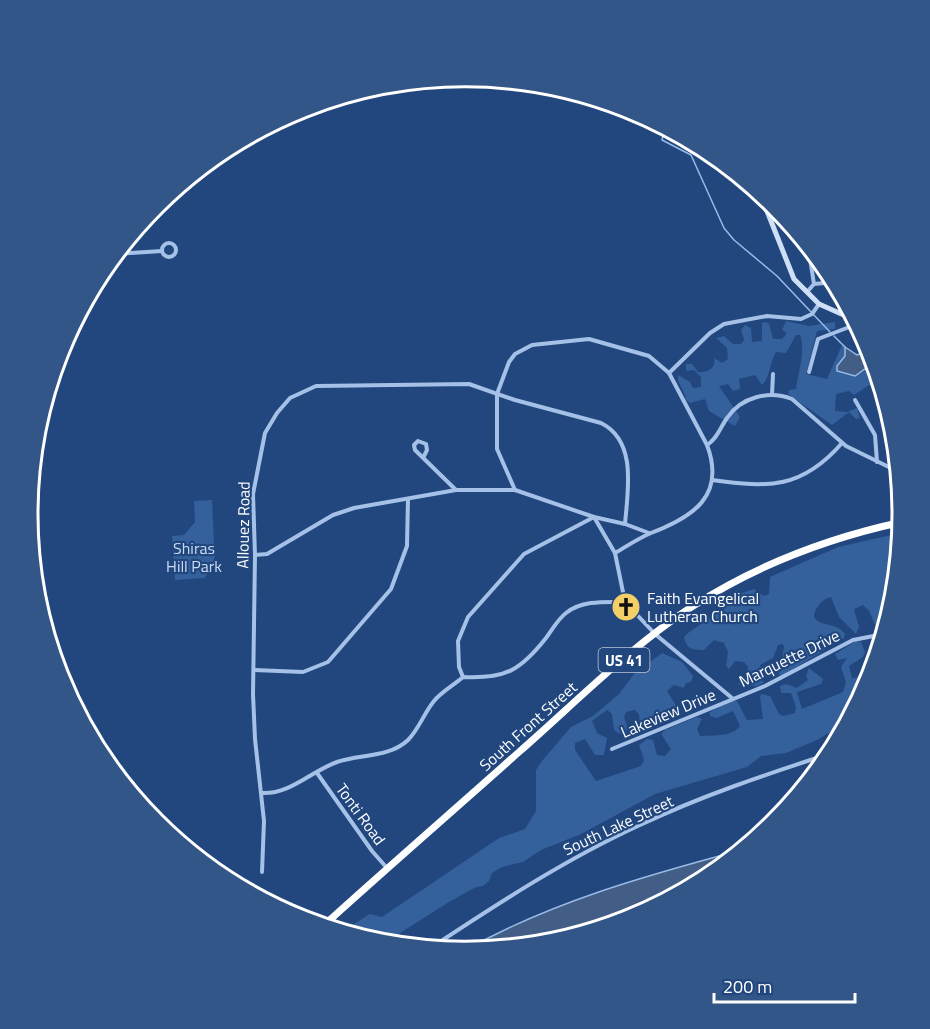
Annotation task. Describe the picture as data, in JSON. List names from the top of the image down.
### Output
{
  "streets": {
    "highway": ["US 41", "South Front Street"],
    "street": [
      "Allouez Road",
      "Marquette Drive",
      "Lakeview Drive",
      "Tonti Road",
      "South Lake Street"
    ]
  },
  "crossings": [
    ["Marquette Drive", "Lakeview Drive"],
    ["Marquette Drive", "South Front Street"],
    ["South Front Street", "Tonti Road"]
  ],
  "parks": ["Shiras Hill Park"],
  "places": {
    "church": ["Faith Evangelical Lutheran Church"]
  },
  "scale_bar": "200 m"
}
